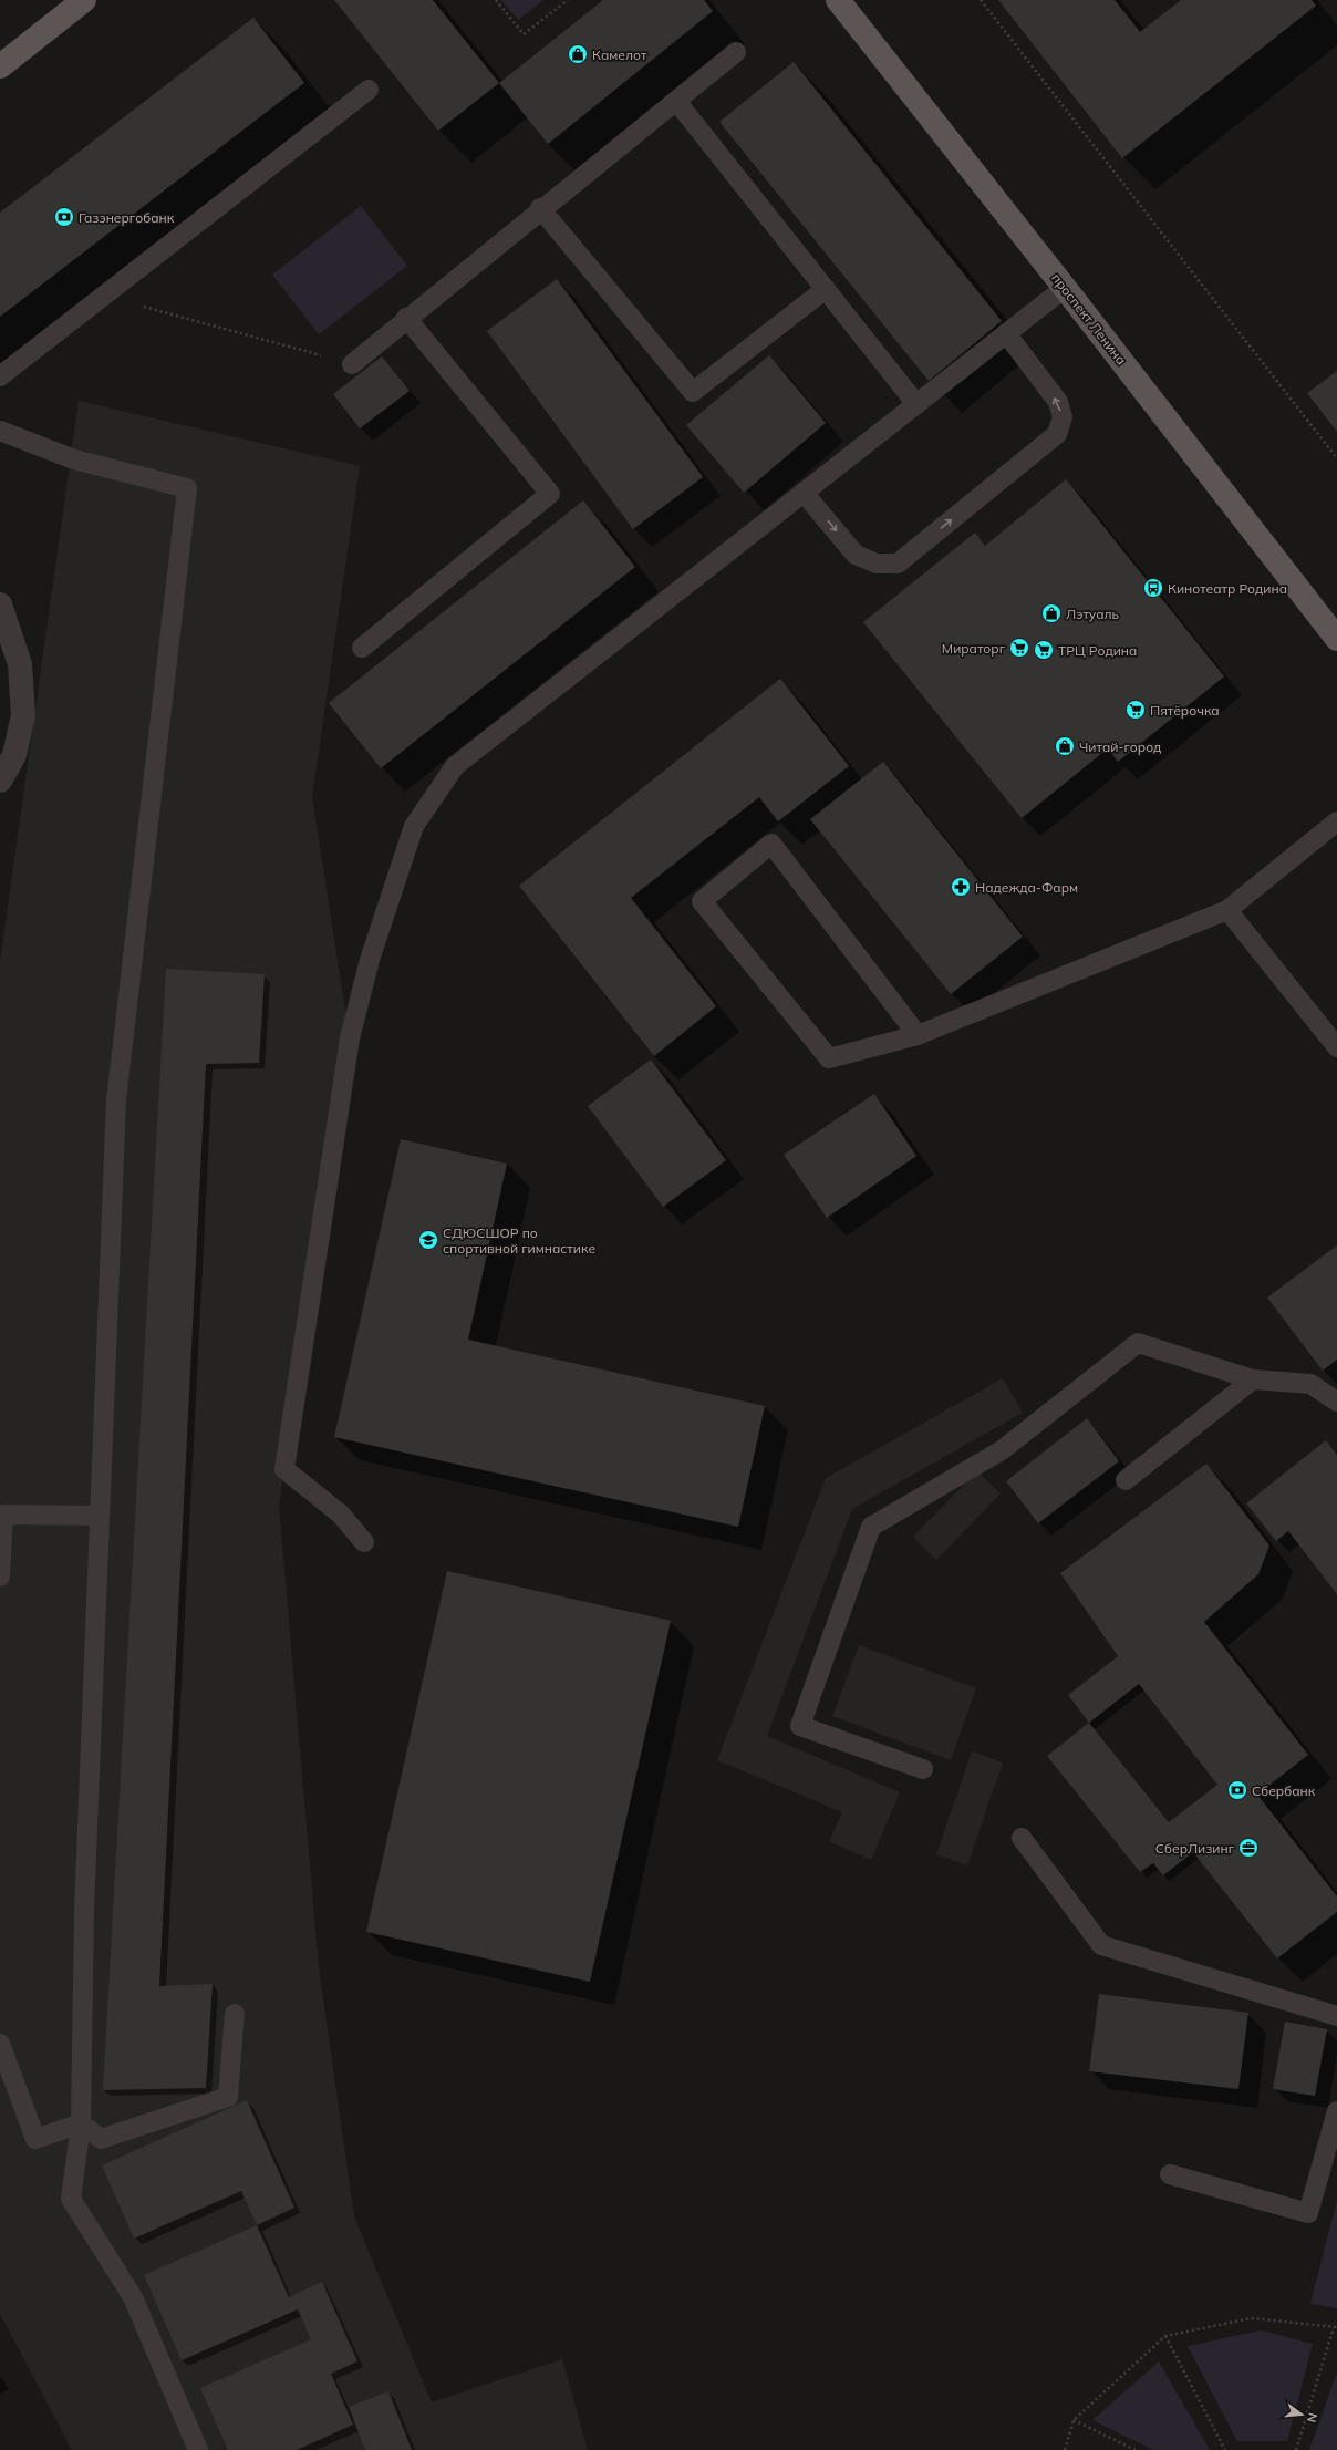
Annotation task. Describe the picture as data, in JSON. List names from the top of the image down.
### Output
{
  "streets": {
    "main road": ["проспект Ленина"]
  },
  "places": {
    "shop": ["Камелот", "Лэтуаль", "Читай-город"],
    "bank": ["Газэнергобанк", "Сбербанк"],
    "bus stop": ["Кинотеатр Родина"],
    "supermarket": ["Мираторг", "ТРЦ Родина", "Пятёрочка"],
    "pharmacy": ["Надежда-Фарм"],
    "school or university": ["СДЮСШОР по спортивной гимнастике"],
    "office": ["СберЛизинг"]
  },
  "north": "right"
}
